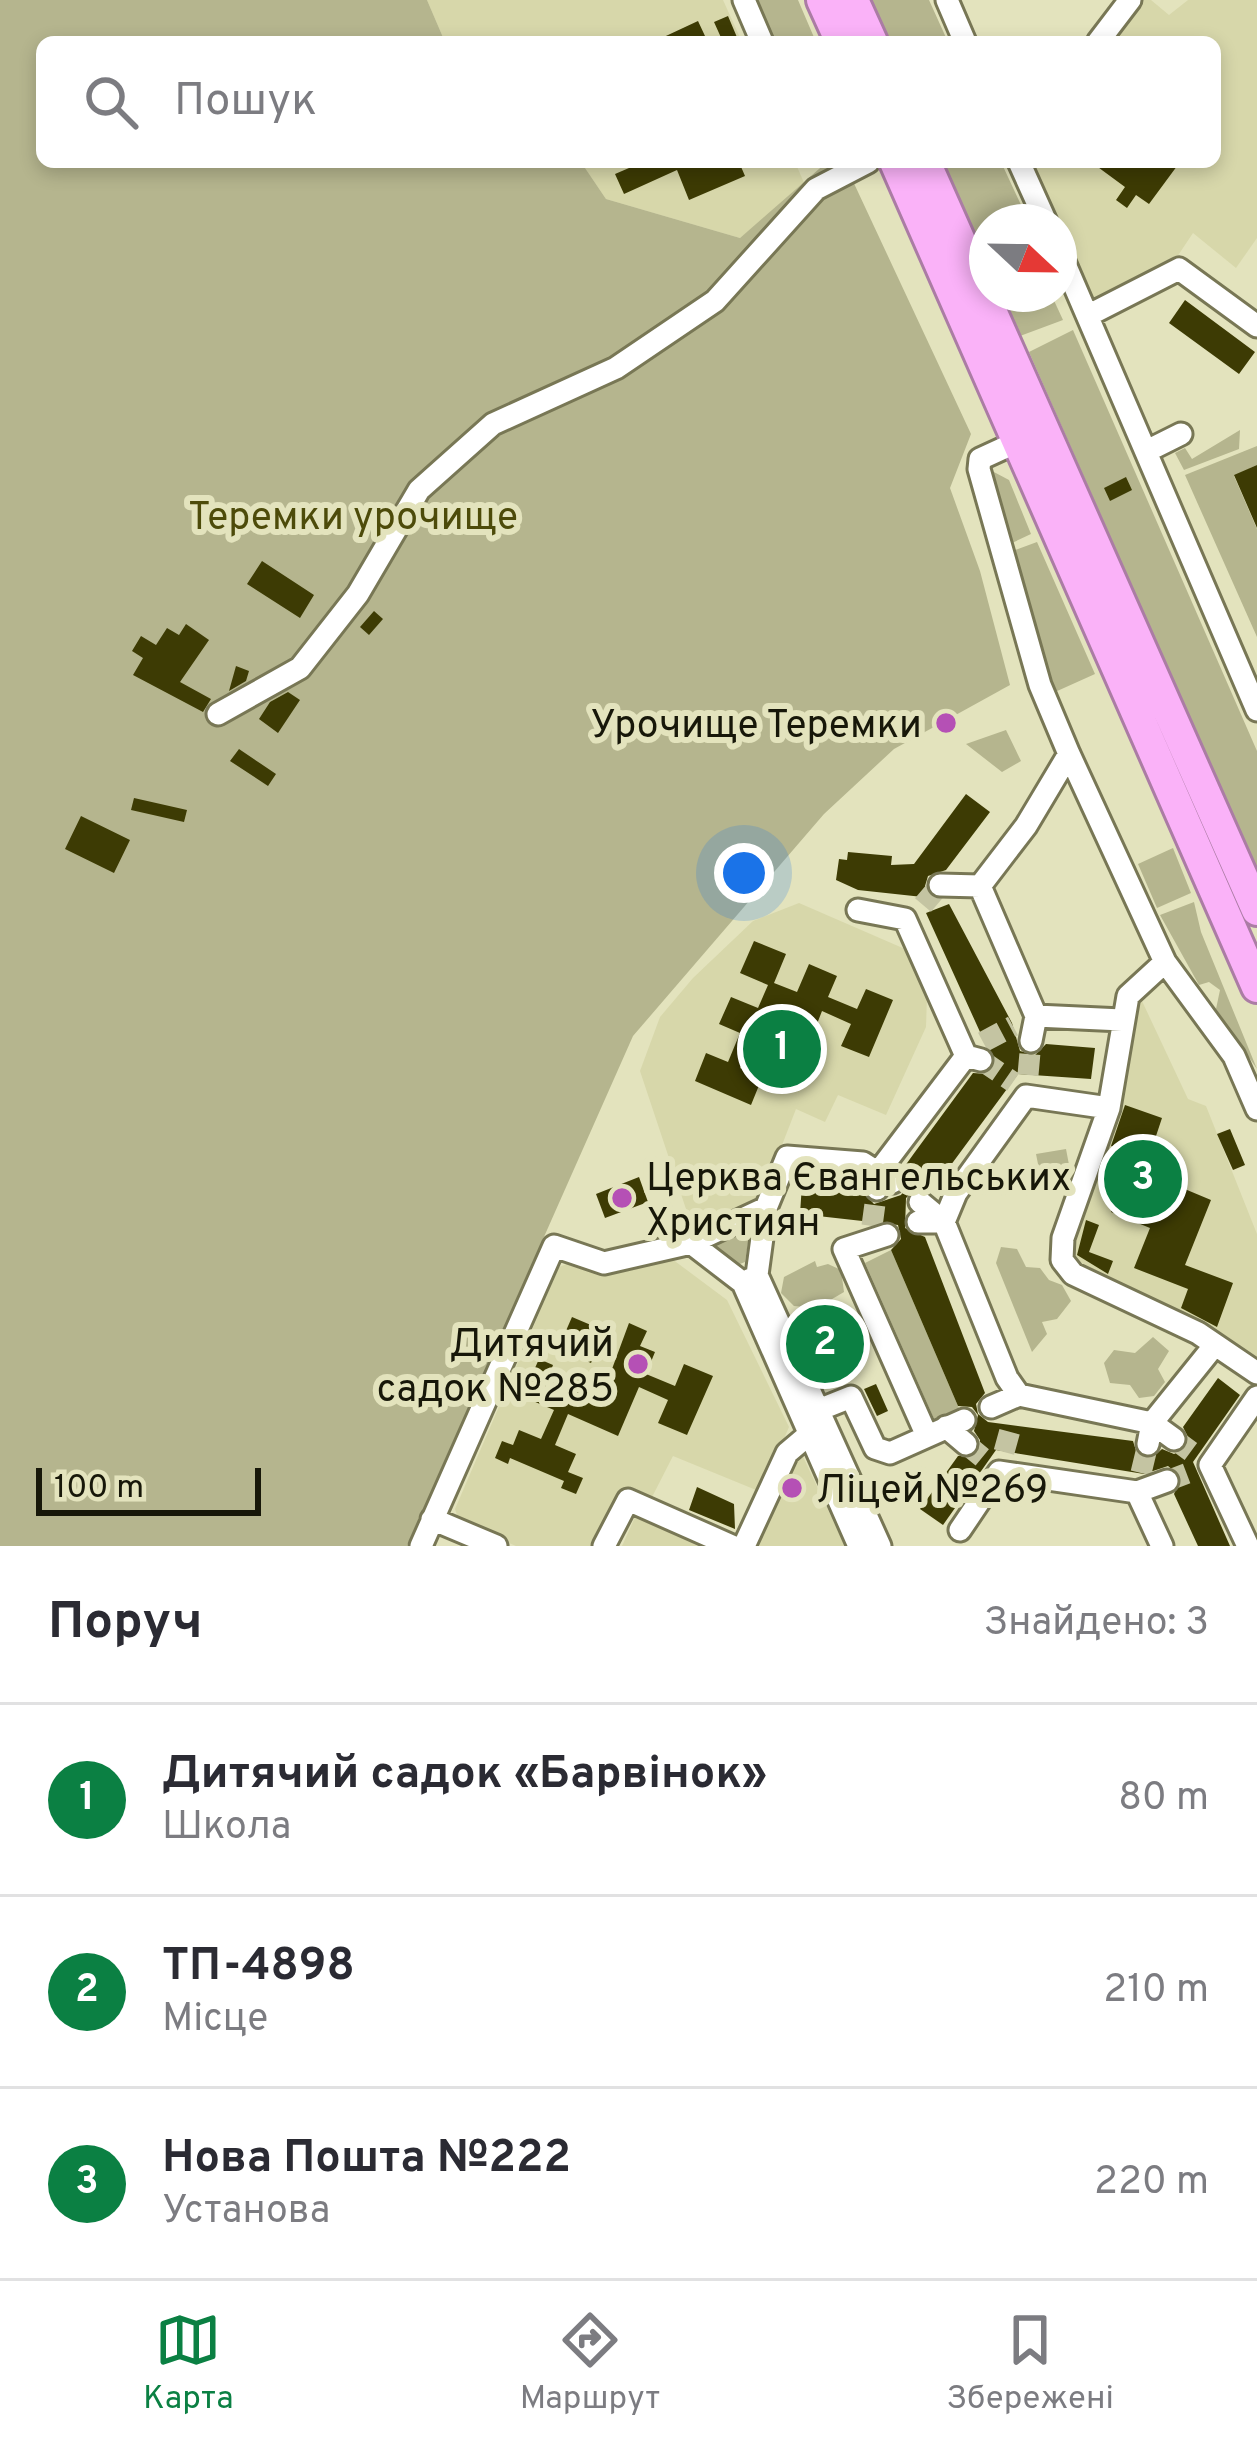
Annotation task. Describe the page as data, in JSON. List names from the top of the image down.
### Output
{
  "parks": ["Теремки урочище"],
  "places": [
    "Урочище Теремки",
    "Церква Євангельських Християн",
    "Дитячий садок №285",
    "Ліцей №269"
  ],
  "scale_bar": "100 m",
  "north": "right",
  "page": {
    "search": "Пошук",
    "pins": ["1", "3", "2"],
    "scale": "100 m",
    "heading": ["Поруч", "Знайдено: 3"],
    "list": [
      {
        "mark": "1",
        "name": "Дитячий садок «Барвінок»",
        "note": "Школа",
        "value": "80 m"
      },
      {
        "mark": "2",
        "name": "ТП-4898",
        "note": "Місце",
        "value": "210 m"
      },
      {
        "mark": "3",
        "name": "Нова Пошта №222",
        "note": "Установа",
        "value": "220 m"
      }
    ],
    "nav": ["Карта", "Маршрут", "Збережені"]
  }
}
